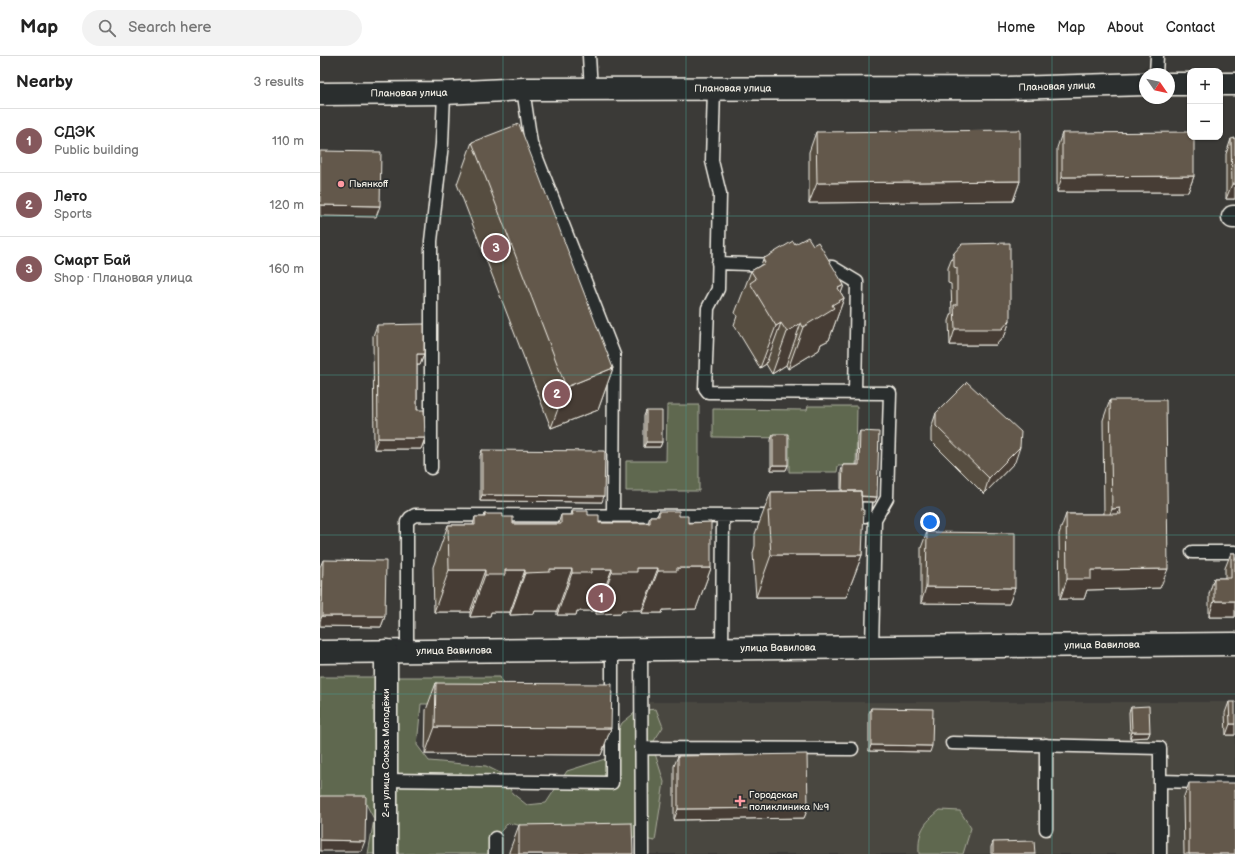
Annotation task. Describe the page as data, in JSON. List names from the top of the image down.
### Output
{
  "streets": {
    "street": ["Плановая улица", "улица Вавилова", "2-я улица Союза Молодёжи"]
  },
  "crossings": [
    ["улица Вавилова", "2-я улица Союза Молодёжи"]
  ],
  "places": {
    "other": ["Пьянкоff"],
    "health": ["Городская поликлиника №9"]
  },
  "north": "bottom right",
  "page": {
    "header": "Map",
    "search": "Search here",
    "nav": [
      "Home",
      "Map",
      "About",
      "Contact"
    ],
    "heading": ["Nearby", "3 results"],
    "map_buttons": ["+", "−"],
    "list": [
      {
        "mark": "1",
        "name": "СДЭК",
        "note": "Public building",
        "value": "110 m"
      },
      {
        "mark": "2",
        "name": "Лето",
        "note": "Sports",
        "value": "120 m"
      },
      {
        "mark": "3",
        "name": "Смарт Бай",
        "note": "Shop · Плановая улица",
        "value": "160 m"
      }
    ],
    "pins": ["3", "2", "1"]
  }
}
